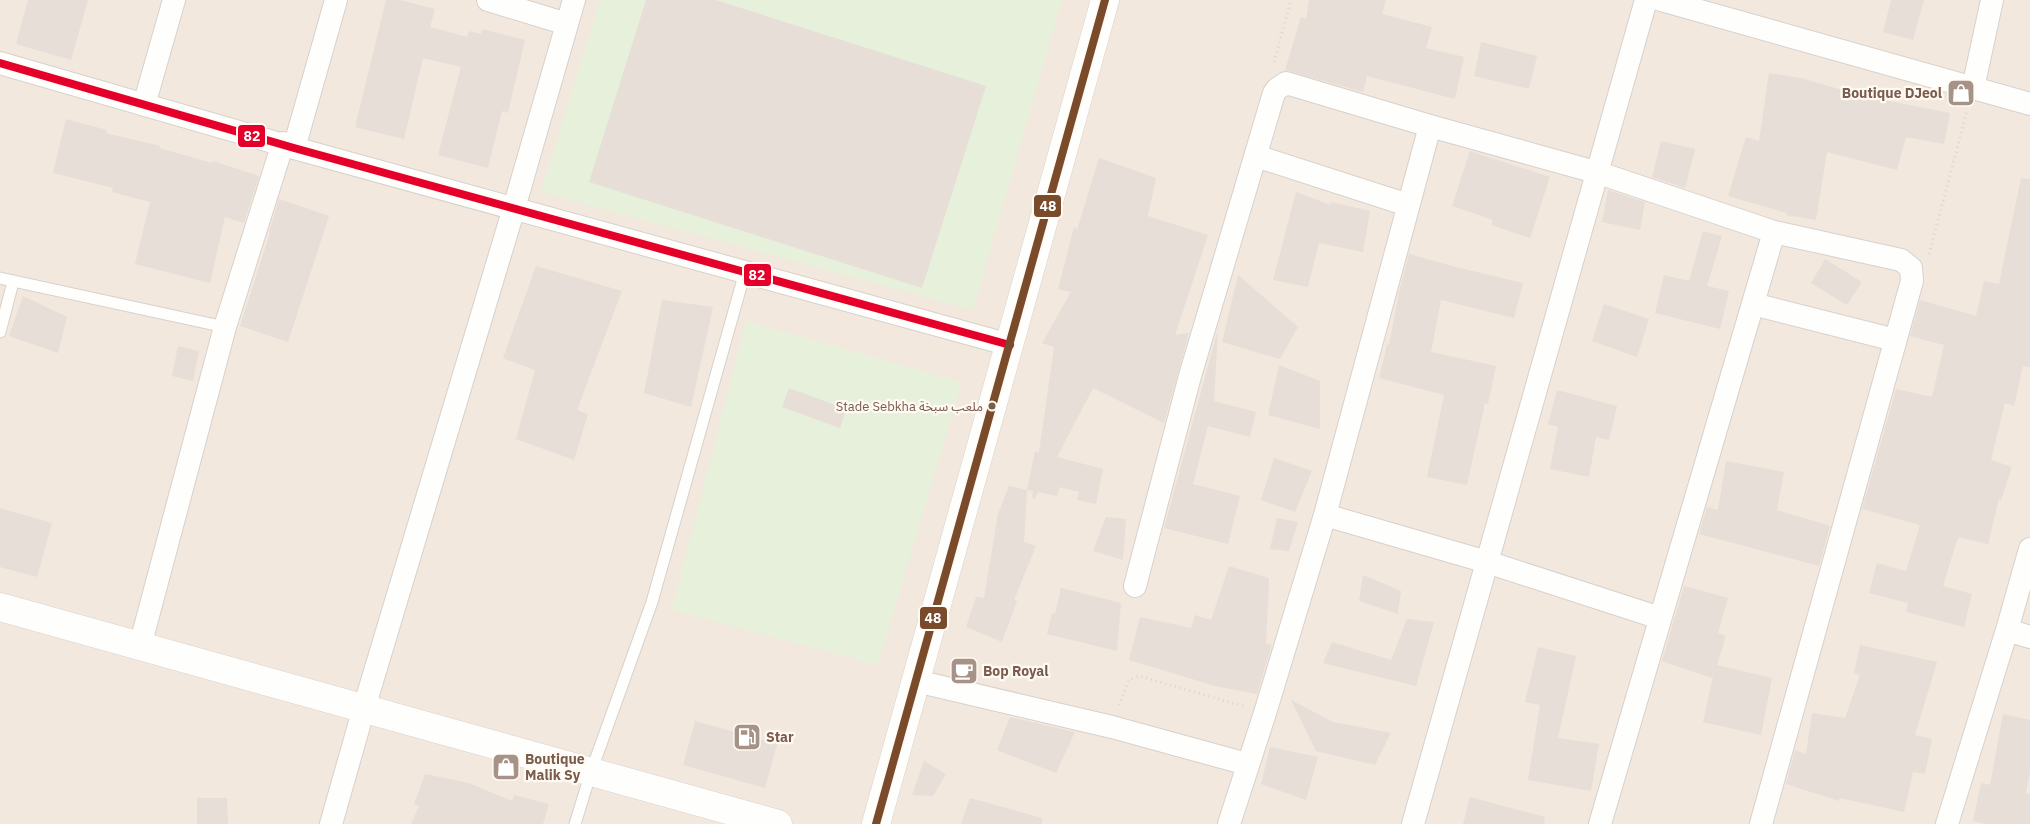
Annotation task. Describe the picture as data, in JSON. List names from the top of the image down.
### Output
{
  "places": {
    "shop": ["Boutique DJeol", "Boutique Malik Sy"],
    "other": ["Stade Sebkha ملعب سبخة"],
    "cafe": ["Bop Royal"],
    "fuel station": ["Star"]
  },
  "lines": ["transit line 48", "transit line 82"]
}
